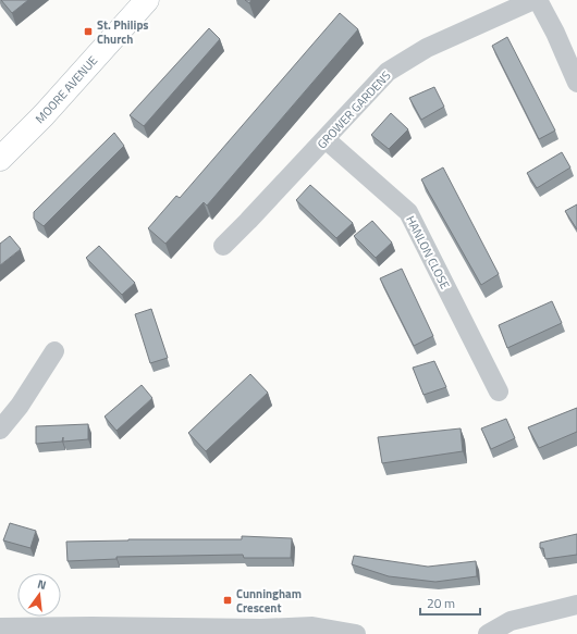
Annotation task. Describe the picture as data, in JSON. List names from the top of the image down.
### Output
{
  "streets": {
    "street": ["MOORE AVENUE", "GROWER GARDENS", "HANLON CLOSE"]
  },
  "crossings": [
    ["GROWER GARDENS", "HANLON CLOSE"]
  ],
  "places": {
    "transit": ["St. Philips Church", "Cunningham Crescent"]
  },
  "scale_bar": "20 m",
  "north": "top"
}
